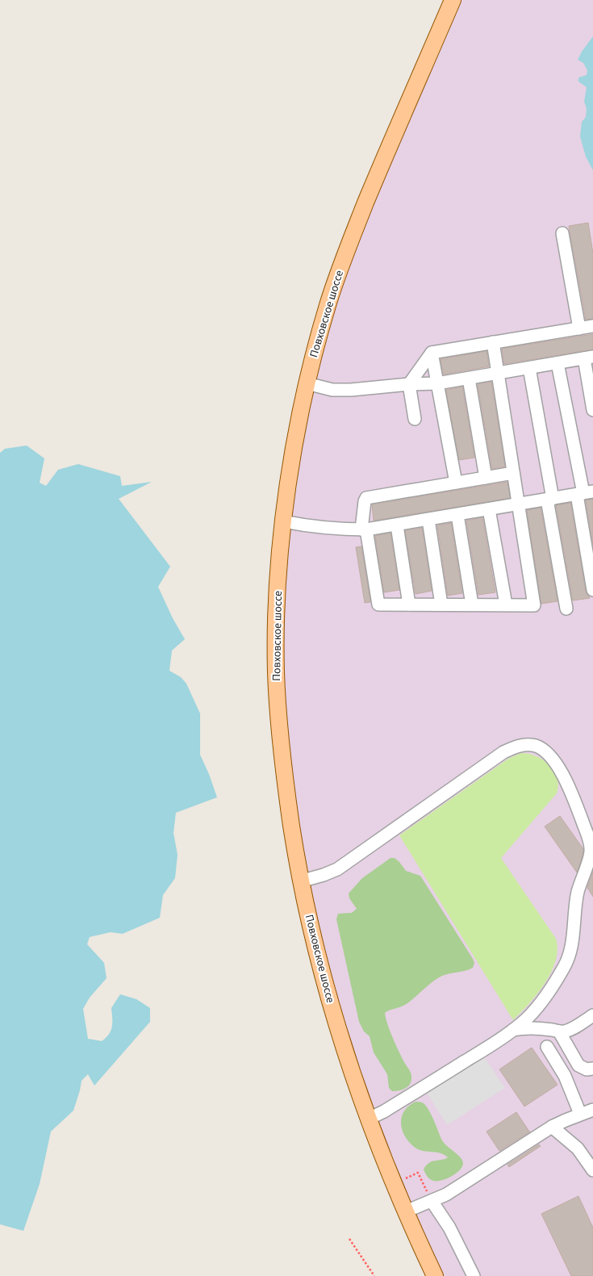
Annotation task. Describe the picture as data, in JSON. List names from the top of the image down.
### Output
{
  "streets": {
    "main road": ["Повховское шоссе"]
  }
}
